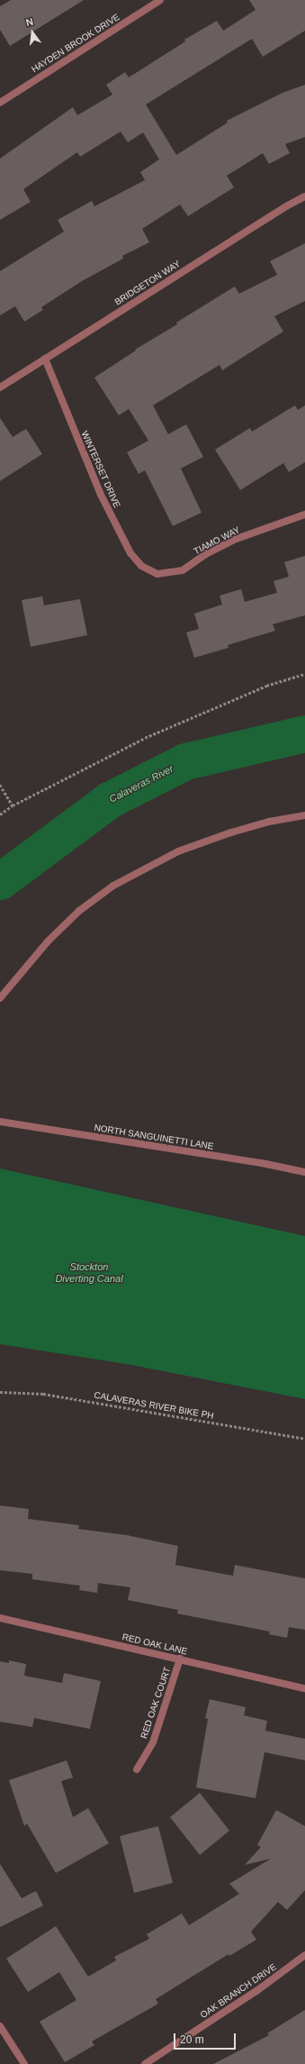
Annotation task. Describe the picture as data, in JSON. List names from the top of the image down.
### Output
{
  "streets": {
    "street": [
      "HAYDEN BROOK DRIVE",
      "BRIDGETON WAY",
      "WINTERSET DRIVE",
      "TIAMO WAY",
      "NORTH SANGUINETTI LANE",
      "RED OAK LANE",
      "RED OAK COURT",
      "OAK BRANCH DRIVE"
    ],
    "path": ["CALAVERAS RIVER BIKE PH"]
  },
  "crossings": [
    ["BRIDGETON WAY", "WINTERSET DRIVE"],
    ["WINTERSET DRIVE", "TIAMO WAY"],
    ["RED OAK LANE", "RED OAK COURT"]
  ],
  "water": ["Calaveras River", "Stockton Diverting Canal"],
  "scale_bar": "20 m",
  "north": "top"
}
